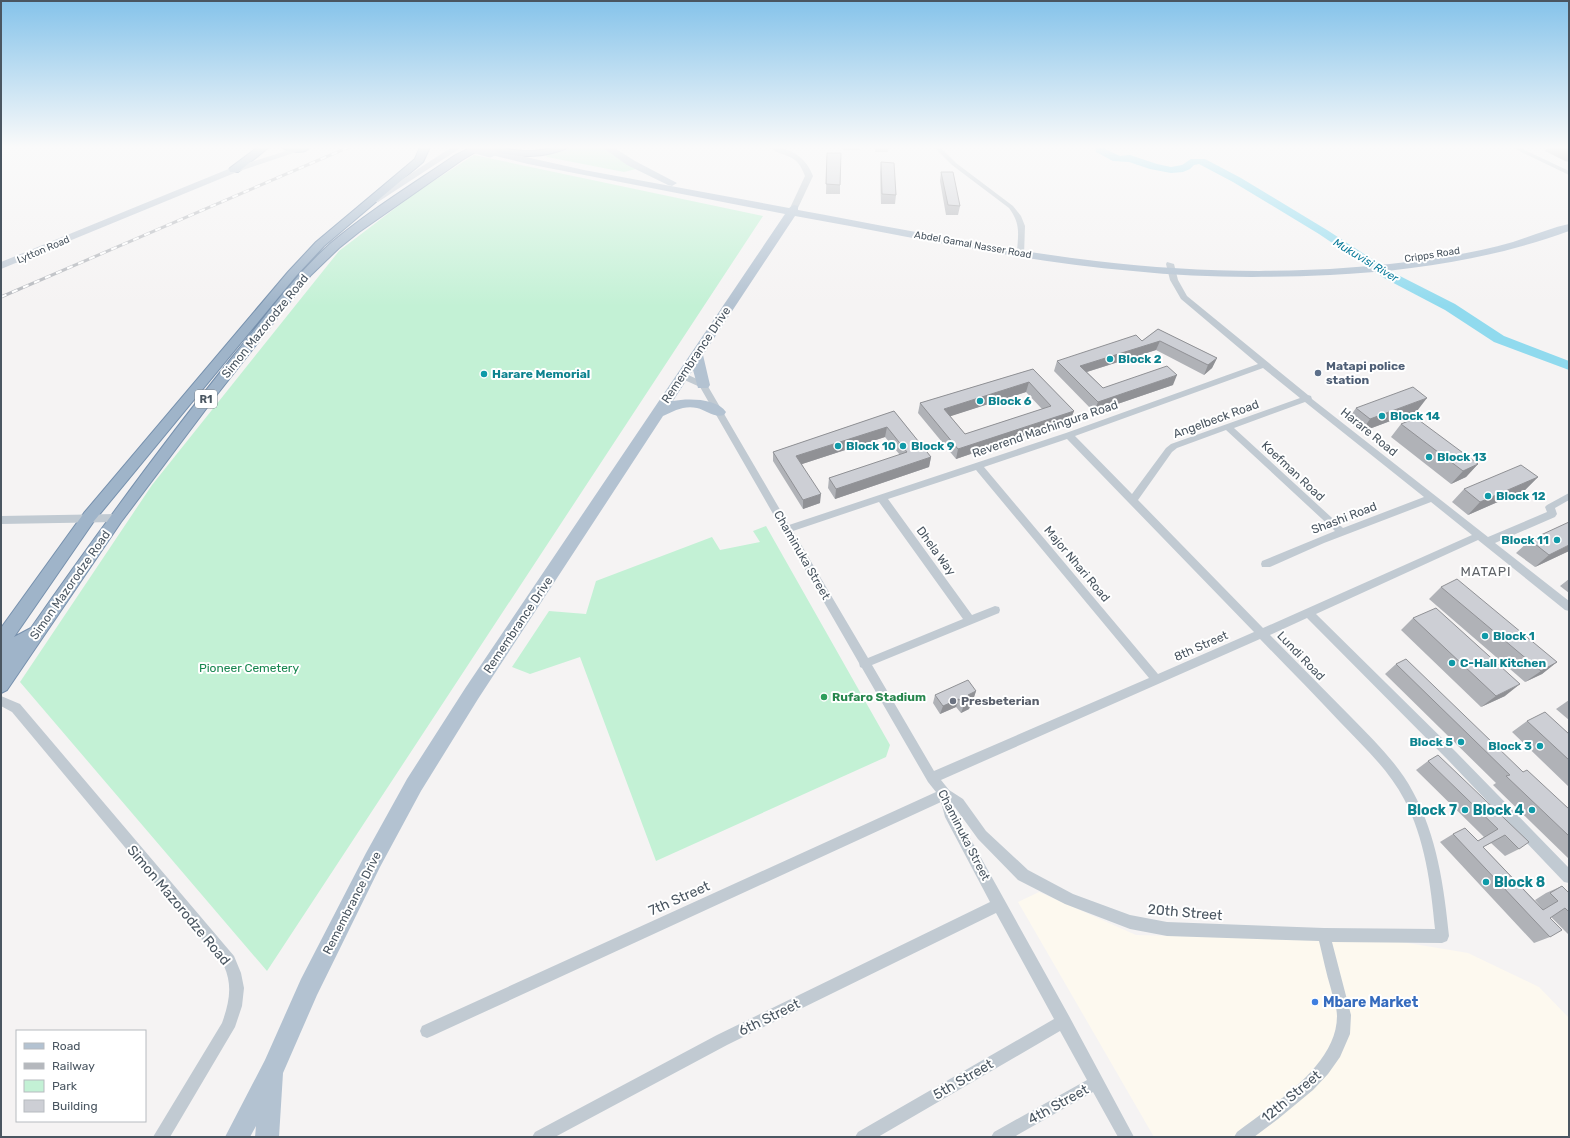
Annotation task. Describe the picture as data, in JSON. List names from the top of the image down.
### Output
{
  "streets": {
    "highway": ["Simon Mazorodze Road", "R1"],
    "main road": [
      "Abdel Gamal Nasser Road",
      "Lytton Road",
      "Cripps Road",
      "Remembrance Drive"
    ],
    "street": [
      "Angelbeck Road",
      "Reverend Machingura Road",
      "Harare Road",
      "Koefman Road",
      "Shashi Road",
      "Dhela Way",
      "Chaminuka Street",
      "Major Nhari Road",
      "8th Street",
      "Lundi Road",
      "7th Street",
      "20th Street",
      "6th Street",
      "5th Street",
      "12th Street",
      "4th Street"
    ]
  },
  "crossings": [
    ["Abdel Gamal Nasser Road", "Cripps Road"],
    ["Abdel Gamal Nasser Road", "Remembrance Drive"],
    ["Abdel Gamal Nasser Road", "Harare Road"],
    ["Cripps Road", "Harare Road"],
    ["Angelbeck Road", "Harare Road"],
    ["Angelbeck Road", "Koefman Road"],
    ["Angelbeck Road", "Lundi Road"],
    ["Reverend Machingura Road", "Harare Road"],
    ["Reverend Machingura Road", "Dhela Way"],
    ["Reverend Machingura Road", "Chaminuka Street"],
    ["Reverend Machingura Road", "Major Nhari Road"],
    ["Reverend Machingura Road", "Lundi Road"],
    ["Harare Road", "Shashi Road"],
    ["Harare Road", "8th Street"],
    ["Koefman Road", "Shashi Road"],
    ["Chaminuka Street", "8th Street"],
    ["Chaminuka Street", "7th Street"],
    ["Chaminuka Street", "20th Street"],
    ["Chaminuka Street", "6th Street"],
    ["Chaminuka Street", "5th Street"],
    ["Chaminuka Street", "4th Street"],
    ["Major Nhari Road", "8th Street"],
    ["8th Street", "Lundi Road"],
    ["Lundi Road", "20th Street"],
    ["7th Street", "20th Street"],
    ["20th Street", "12th Street"]
  ],
  "districts": ["MATAPI"],
  "water": ["Mukuvisi River"],
  "parks": ["Pioneer Cemetery"],
  "places": [
    "Block 2",
    "Matapi police station",
    "Harare Memorial",
    "Block 6",
    "Block 14",
    "Block 10",
    "Block 9",
    "Block 13",
    "Block 12",
    "Block 11",
    "Block 1",
    "C-Hall Kitchen",
    "Rufaro Stadium",
    "Presbeterian",
    "Block 5",
    "Block 3",
    "Block 7",
    "Block 4",
    "Block 8",
    "Mbare Market"
  ],
  "legend": [
    "Road",
    "Railway",
    "Park",
    "Building"
  ]
}
